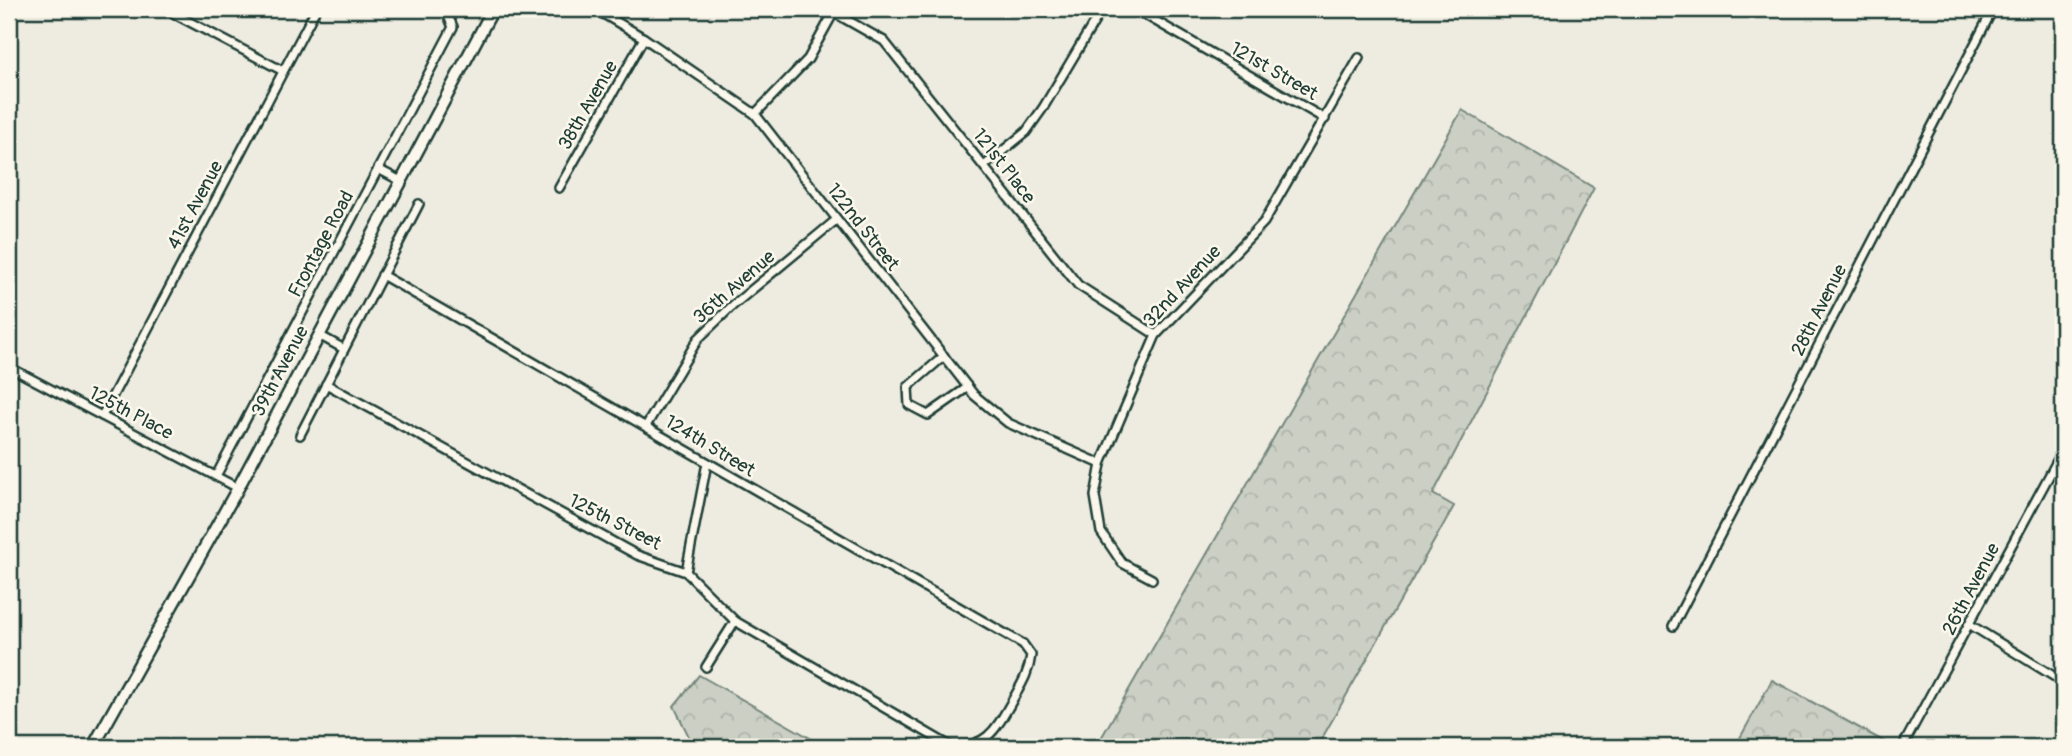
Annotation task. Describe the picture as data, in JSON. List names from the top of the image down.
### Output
{
  "streets": {
    "main road": ["39th Avenue"],
    "street": [
      "121st Street",
      "38th Avenue",
      "121st Place",
      "41st Avenue",
      "122nd Street",
      "Frontage Road",
      "32nd Avenue",
      "36th Avenue",
      "28th Avenue",
      "125th Place",
      "124th Street",
      "125th Street",
      "26th Avenue"
    ]
  },
  "crossings": [
    ["121st Street", "32nd Avenue"],
    ["38th Avenue", "122nd Street"],
    ["121st Place", "32nd Avenue"],
    ["41st Avenue", "125th Place"],
    ["122nd Street", "32nd Avenue"],
    ["122nd Street", "36th Avenue"],
    ["Frontage Road", "125th Place"],
    ["36th Avenue", "124th Street"],
    ["39th Avenue", "125th Place"],
    ["124th Street", "125th Street"]
  ]
}
